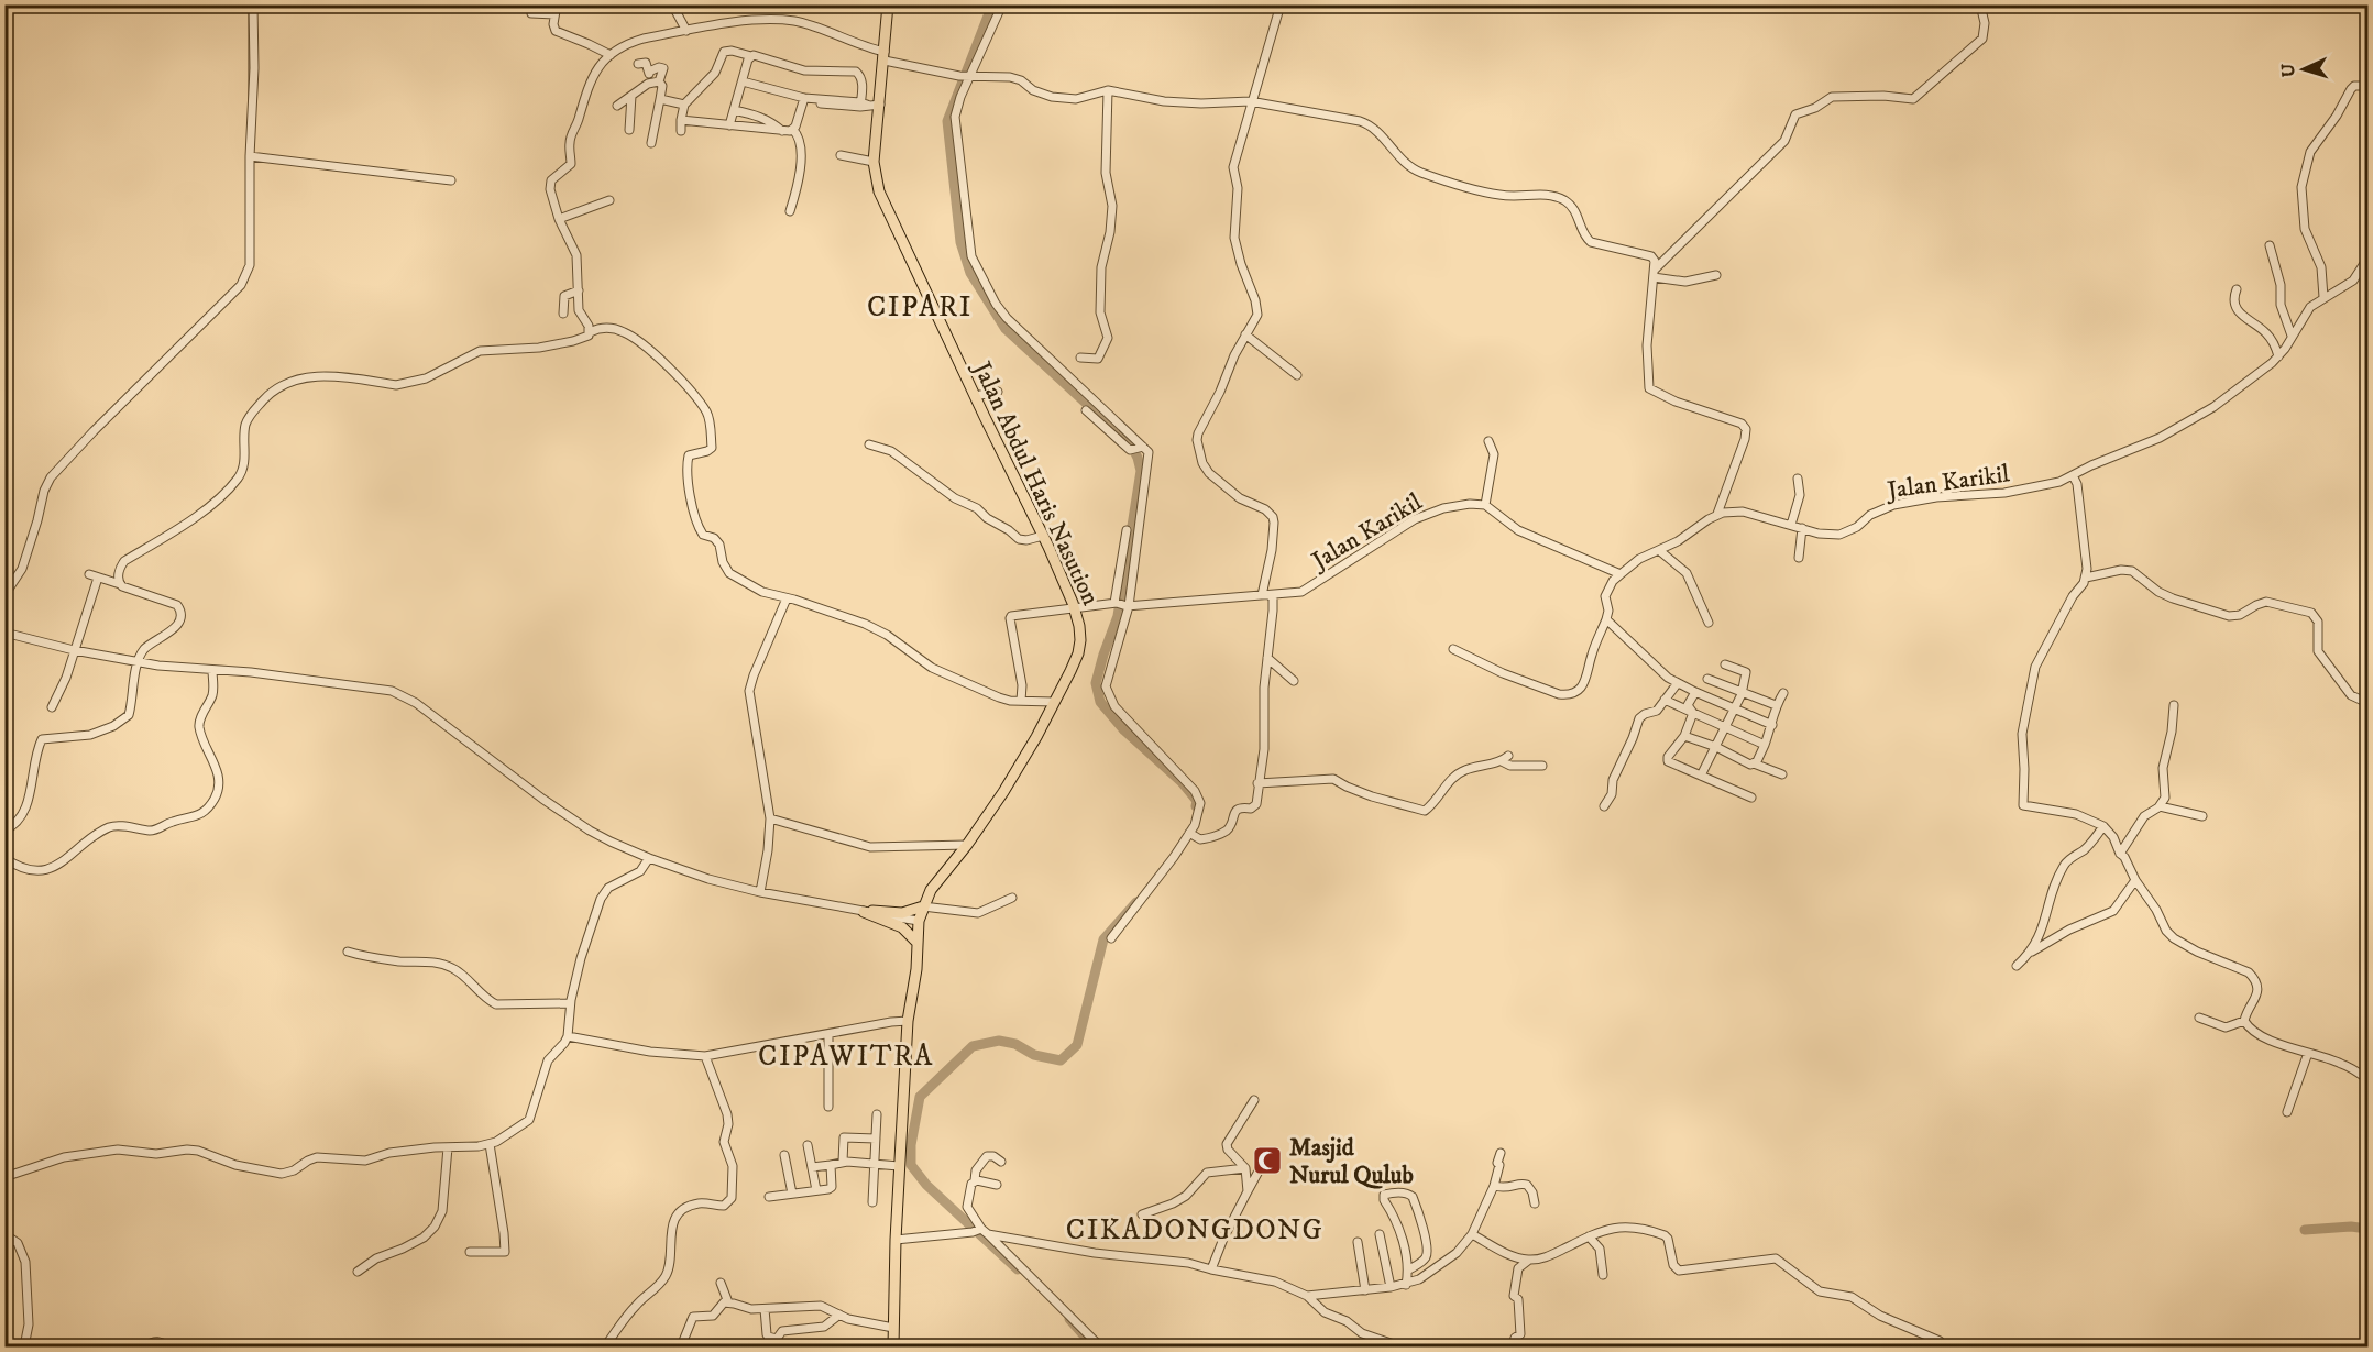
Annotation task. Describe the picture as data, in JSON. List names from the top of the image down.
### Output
{
  "streets": {
    "main road": ["Jalan Abdul Haris Nasution"],
    "street": ["Jalan Karikil"]
  },
  "districts": ["CIPARI", "CIPAWITRA", "CIKADONGDONG"],
  "places": {
    "mosque": ["Masjid Nurul Qulub"]
  },
  "north": "left"
}
